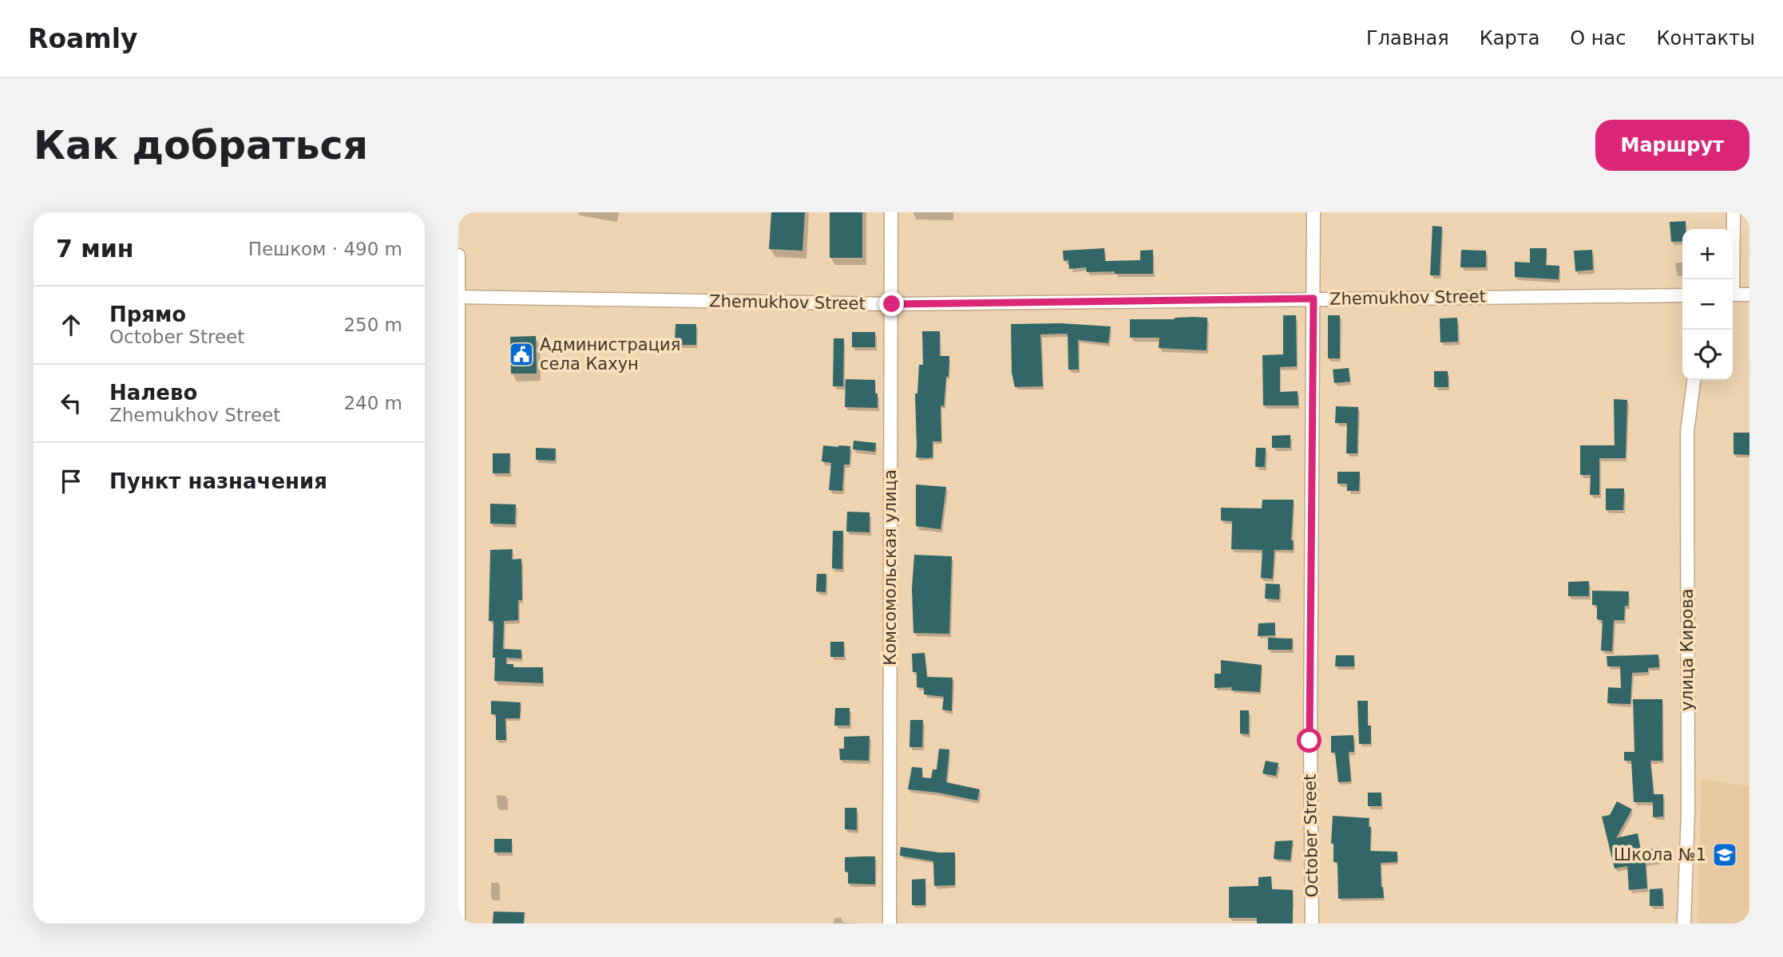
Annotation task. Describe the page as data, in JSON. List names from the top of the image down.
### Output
{
  "streets": {
    "street": [
      "Zhemukhov Street",
      "Комсомольская улица",
      "улица Кирова",
      "October Street"
    ]
  },
  "crossings": [
    ["Zhemukhov Street", "Комсомольская улица"],
    ["Zhemukhov Street", "October Street"]
  ],
  "places": {
    "public building": ["Администрация села Кахун"],
    "school or university": ["Школа №1"]
  },
  "page": {
    "header": "Roamly",
    "nav": [
      "Главная",
      "Карта",
      "О нас",
      "Контакты"
    ],
    "buttons": "Маршрут",
    "title": "Как добраться",
    "heading": ["7 мин", "Пешком · 490 m"],
    "map_buttons": ["+", "−"],
    "list": [
      ["Прямо", "October Street", "250 m"],
      ["Налево", "Zhemukhov Street", "240 m"],
      "Пункт назначения"
    ]
  }
}
